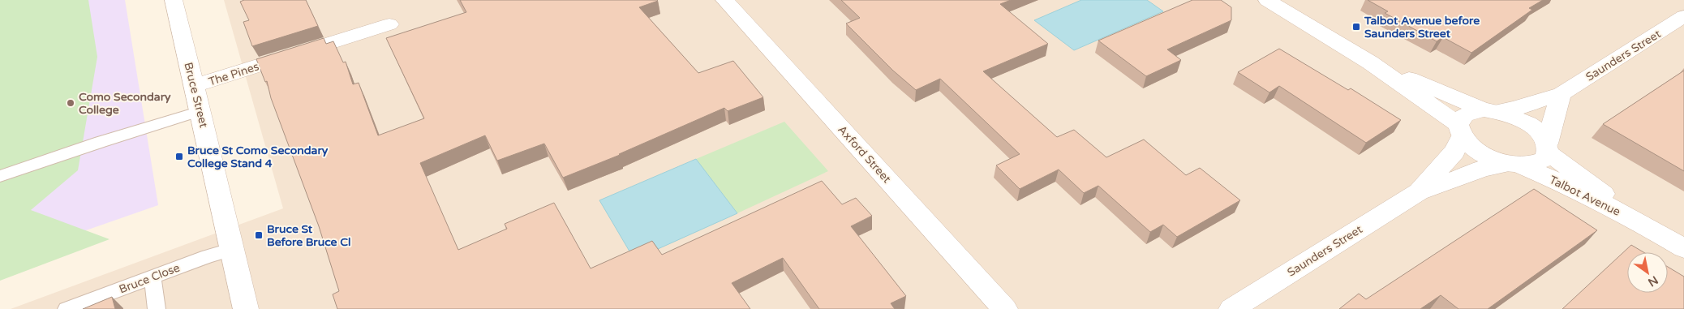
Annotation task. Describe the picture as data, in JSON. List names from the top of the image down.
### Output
{
  "streets": {
    "street": [
      "Saunders Street",
      "The Pines",
      "Bruce Street",
      "Axford Street",
      "Talbot Avenue"
    ],
    "lane": ["Bruce Close"]
  },
  "crossings": [
    ["Saunders Street", "Talbot Avenue"],
    ["The Pines", "Bruce Street"],
    ["Bruce Street", "Bruce Close"]
  ],
  "places": {
    "transit": ["Talbot Avenue before Saunders Street", "Bruce St Como Secondary College Stand 4", "Bruce St Before Bruce Cl"],
    "other": ["Como Secondary College"]
  },
  "north": "bottom right"
}
